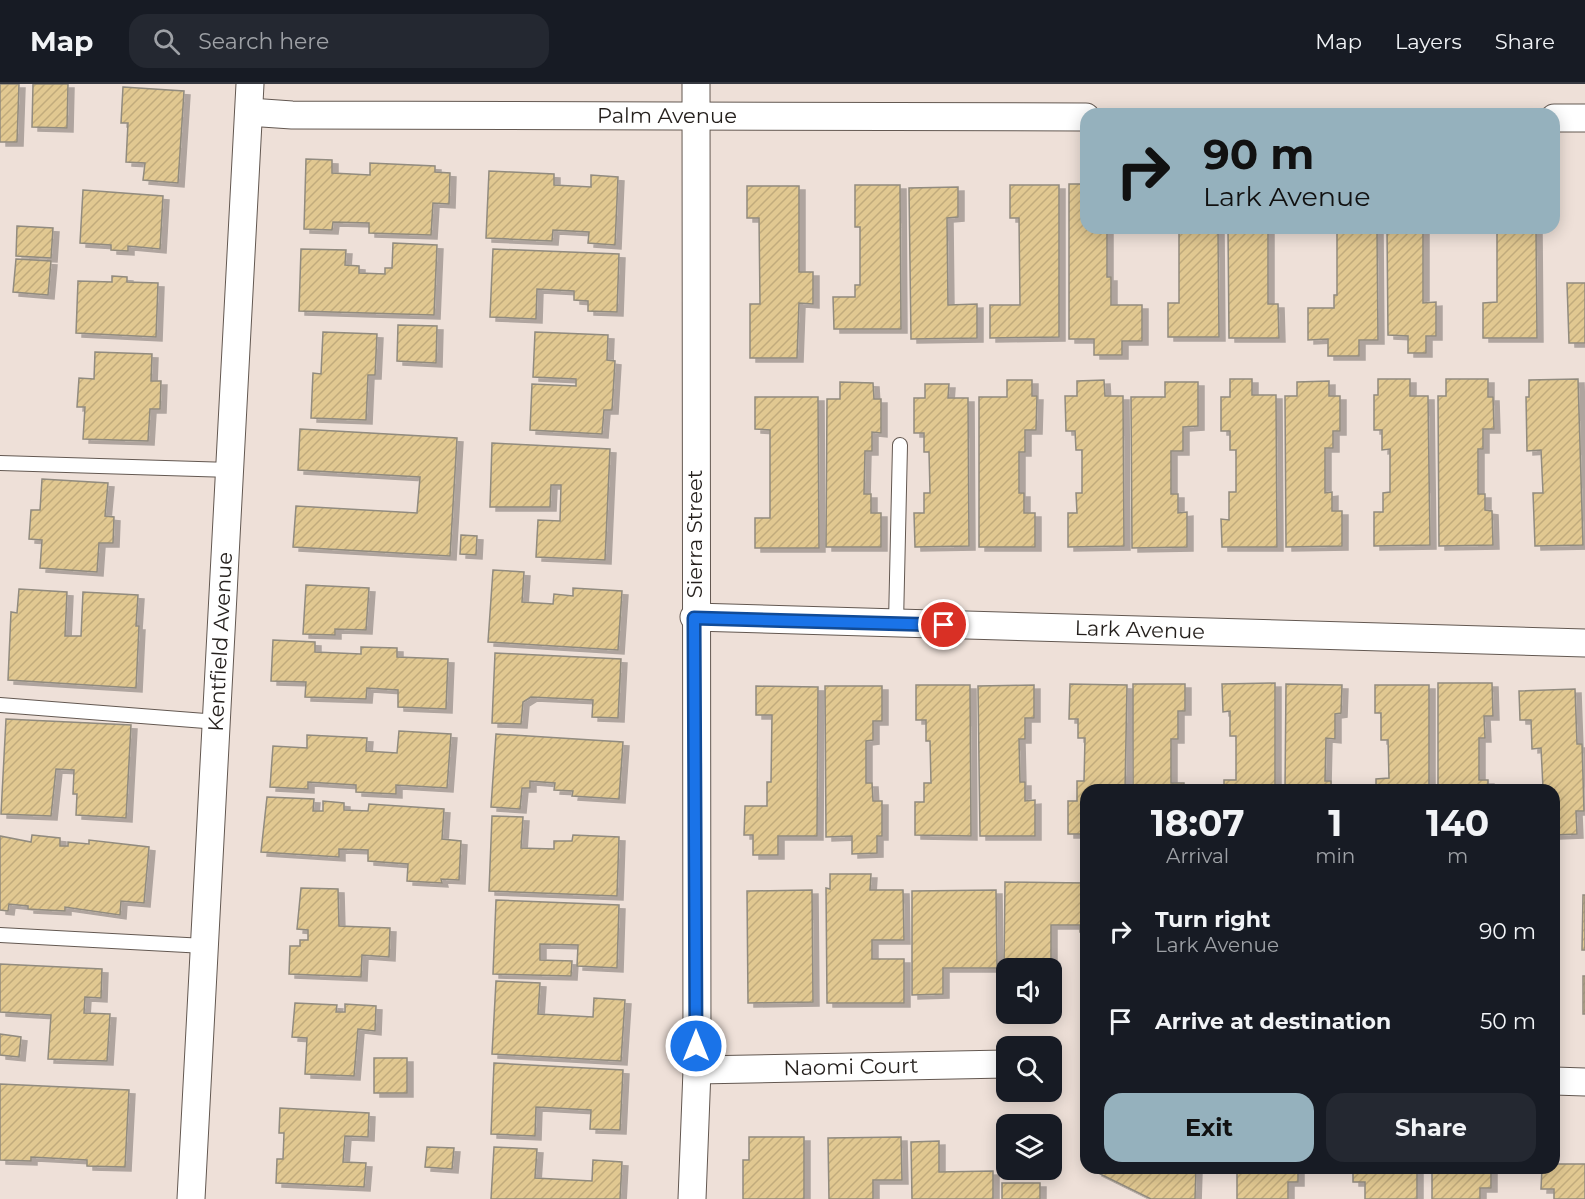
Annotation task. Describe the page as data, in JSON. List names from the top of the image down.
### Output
{
  "streets": {
    "street": [
      "Palm Avenue",
      "Sierra Street",
      "Lark Avenue",
      "Kentfield Avenue",
      "Naomi Court"
    ]
  },
  "crossings": [
    ["Palm Avenue", "Sierra Street"],
    ["Palm Avenue", "Kentfield Avenue"],
    ["Sierra Street", "Lark Avenue"],
    ["Sierra Street", "Naomi Court"]
  ],
  "page": {
    "header": "Map",
    "search": "Search here",
    "nav": ["Map", "Layers", "Share"],
    "turn": ["90 m", "Lark Avenue"],
    "eta": [
      "18:07",
      "Arrival",
      "1",
      "min",
      "140",
      "m"
    ],
    "list": [
      {
        "name": "Turn right",
        "note": "Lark Avenue",
        "value": "90 m"
      },
      {
        "name": "Arrive at destination",
        "value": "50 m"
      }
    ],
    "buttons": ["Exit", "Share"]
  }
}
